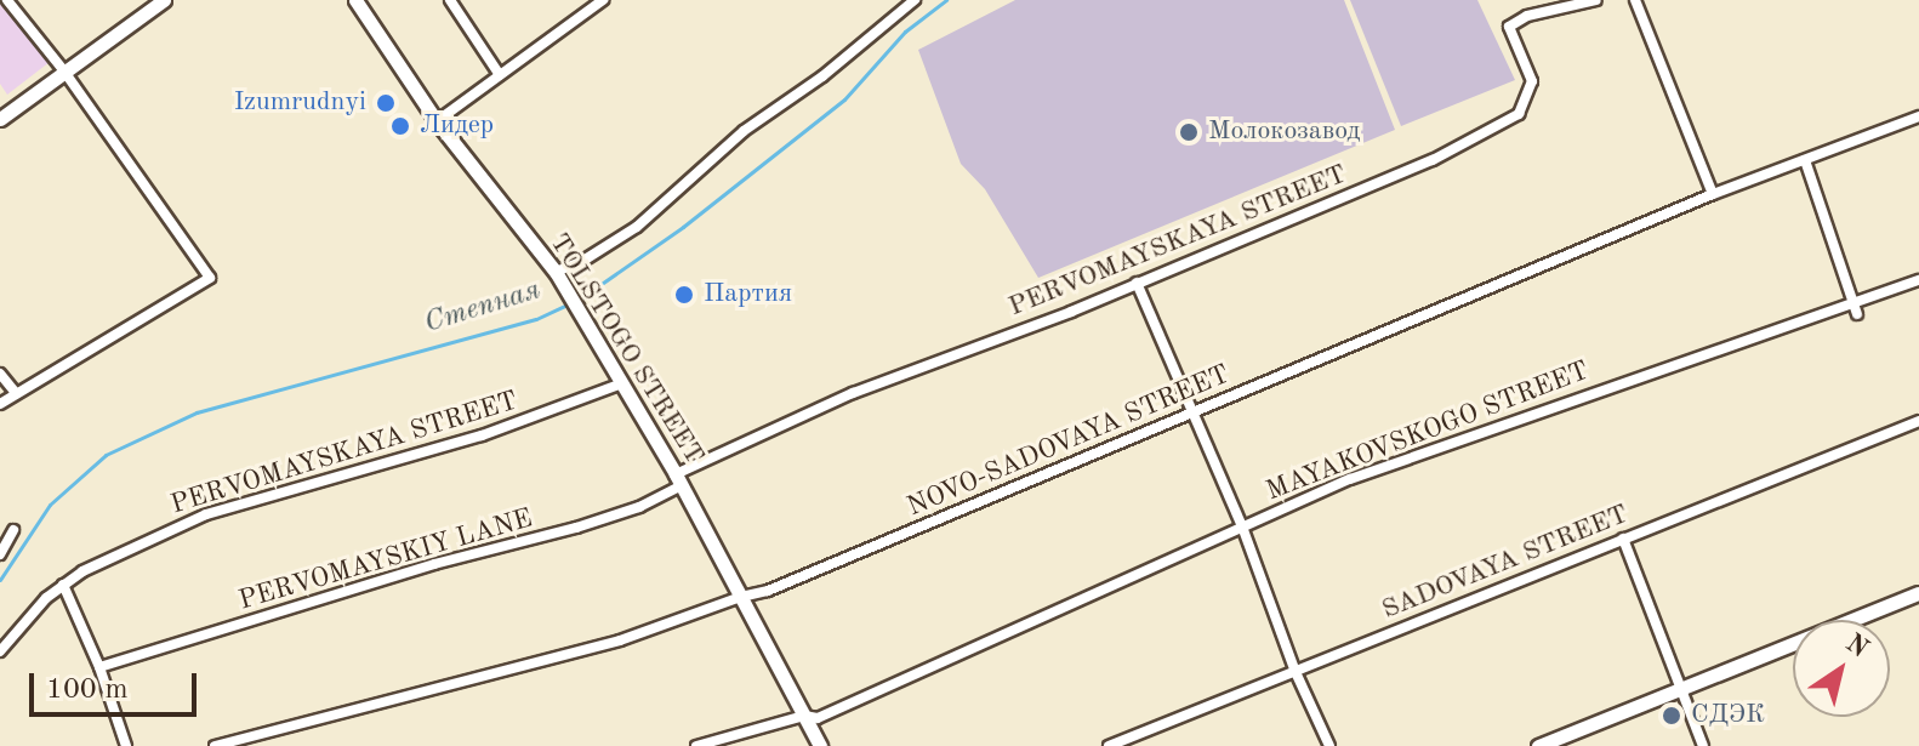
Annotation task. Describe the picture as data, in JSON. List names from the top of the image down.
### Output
{
  "streets": {
    "main road": ["TOLSTOGO STREET"],
    "street": [
      "PERVOMAYSKAYA STREET",
      "MAYAKOVSKOGO STREET",
      "NOVO-SADOVAYA STREET",
      "PERVOMAYSKIY LANE",
      "SADOVAYA STREET"
    ]
  },
  "crossings": [
    ["PERVOMAYSKAYA STREET", "TOLSTOGO STREET"],
    ["PERVOMAYSKAYA STREET", "PERVOMAYSKIY LANE"],
    ["TOLSTOGO STREET", "MAYAKOVSKOGO STREET"],
    ["TOLSTOGO STREET", "NOVO-SADOVAYA STREET"],
    ["TOLSTOGO STREET", "PERVOMAYSKIY LANE"]
  ],
  "water": ["Степная"],
  "places": [
    "Izumrudnyi",
    "Лидер",
    "Молокозавод",
    "Партия",
    "СДЭК"
  ],
  "scale_bar": "100 m",
  "north": "top right"
}
